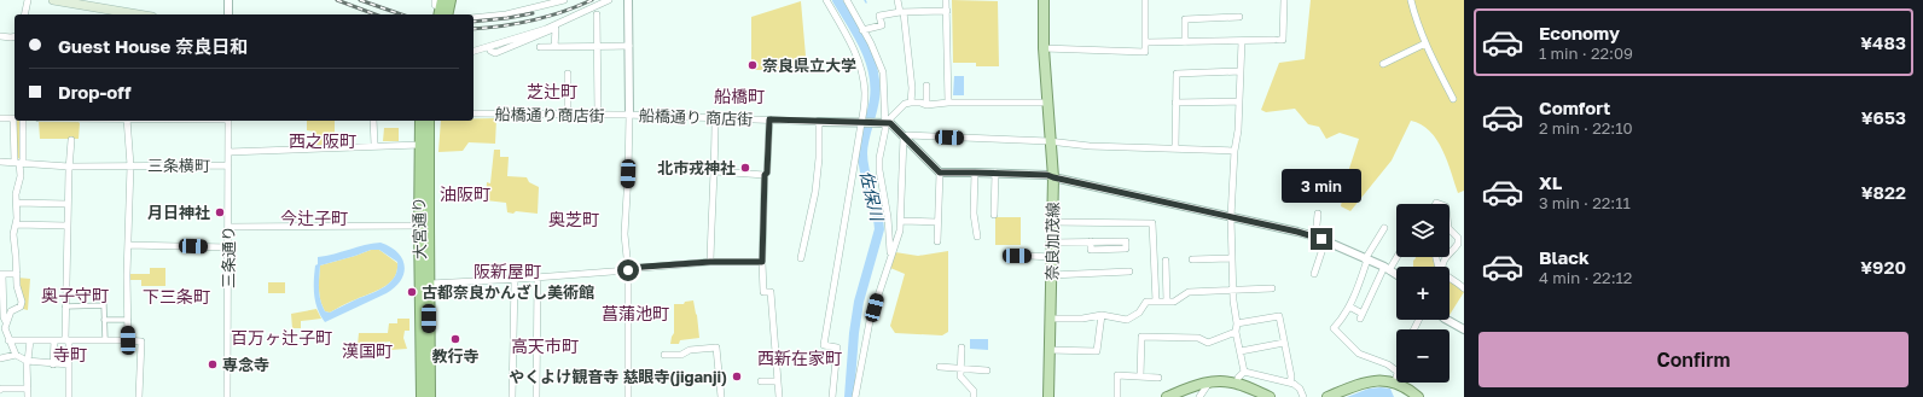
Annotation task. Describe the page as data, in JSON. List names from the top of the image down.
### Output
{
  "streets": {
    "highway": ["大宮通り"],
    "main road": ["奈良加茂線"],
    "street": [
      "船橋通り商店街",
      "船橋通り 商店街",
      "三条横町",
      "三条通り"
    ]
  },
  "crossings": [
    ["船橋通り商店街", "船橋通り 商店街"],
    ["三条横町", "三条通り"]
  ],
  "districts": [
    "芝辻町",
    "船橋町",
    "西之阪町",
    "油阪町",
    "今辻子町",
    "奥芝町",
    "阪新屋町",
    "奥子守町",
    "下三条町",
    "菖蒲池町",
    "百万ヶ辻子町",
    "高天市町",
    "漢国町",
    "寺町",
    "西新在家町"
  ],
  "water": ["佐保川"],
  "places": [
    "奈良県立大学",
    "北市戎神社",
    "月日神社",
    "古都奈良かんざし美術館",
    "教行寺",
    "専念寺",
    "やくよけ観音寺 慈眼寺(jiganji)"
  ],
  "page": {
    "list": [
      {
        "name": "Economy",
        "note": "1 min · 22:09",
        "value": "¥483"
      },
      {
        "name": "Comfort",
        "note": "2 min · 22:10",
        "value": "¥653"
      },
      {
        "name": "XL",
        "note": "3 min · 22:11",
        "value": "¥822"
      },
      {
        "name": "Black",
        "note": "4 min · 22:12",
        "value": "¥920"
      }
    ],
    "banner": ["Guest House 奈良日和", "Drop-off"],
    "bubble": "3 min",
    "map_buttons": ["+", "−"],
    "buttons": "Confirm"
  }
}
